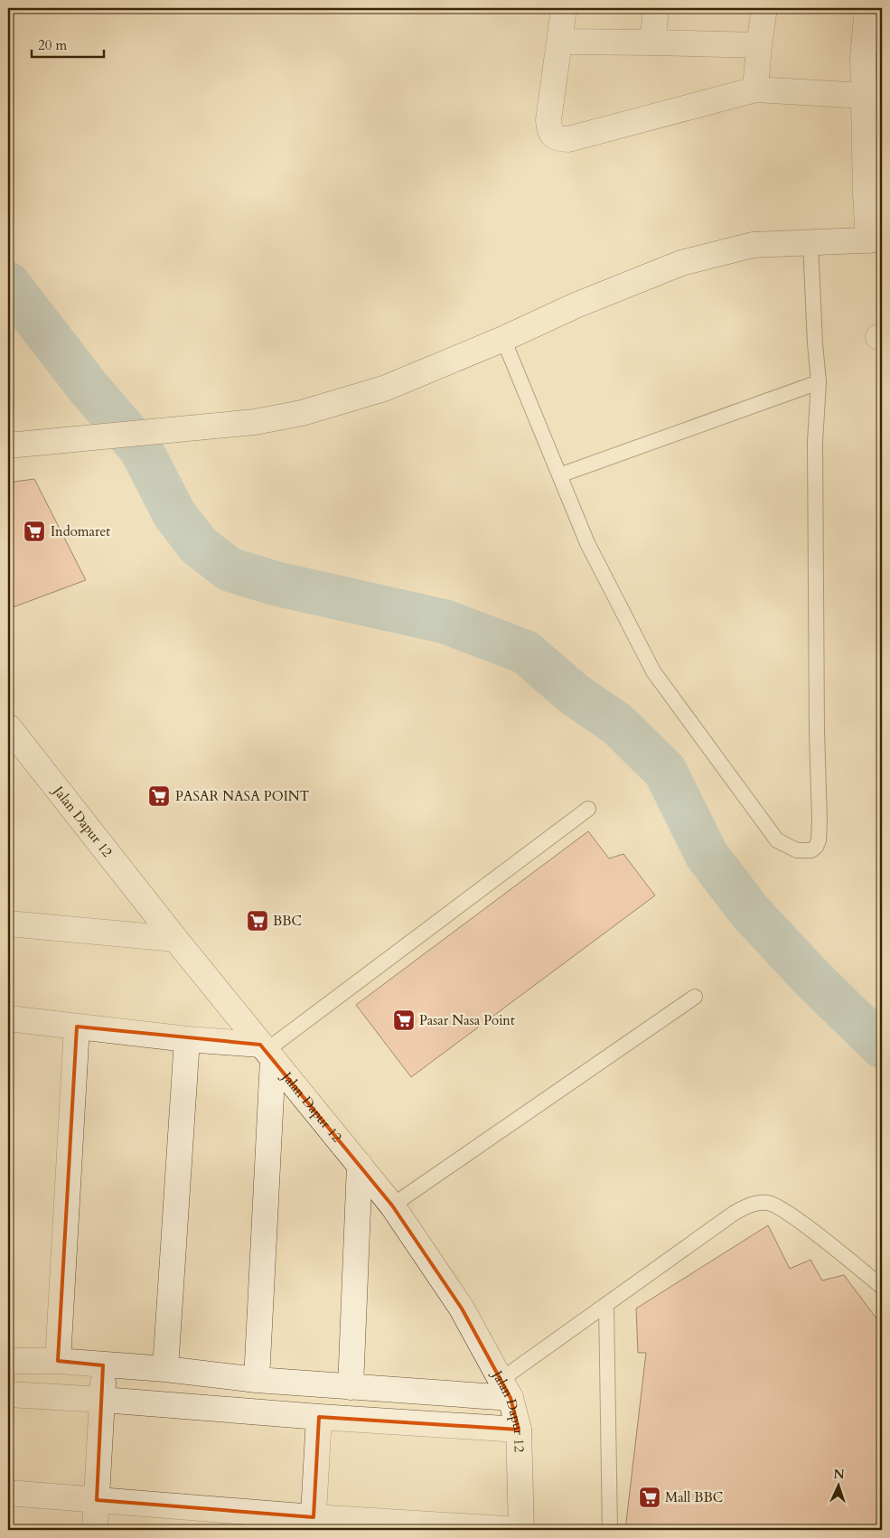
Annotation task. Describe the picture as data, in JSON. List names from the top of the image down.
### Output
{
  "streets": {
    "street": ["Jalan Dapur 12"]
  },
  "places": {
    "supermarket": [
      "Indomaret",
      "PASAR NASA POINT",
      "BBC",
      "Pasar Nasa Point",
      "Mall BBC"
    ]
  },
  "scale_bar": "20 m",
  "north": "top"
}
